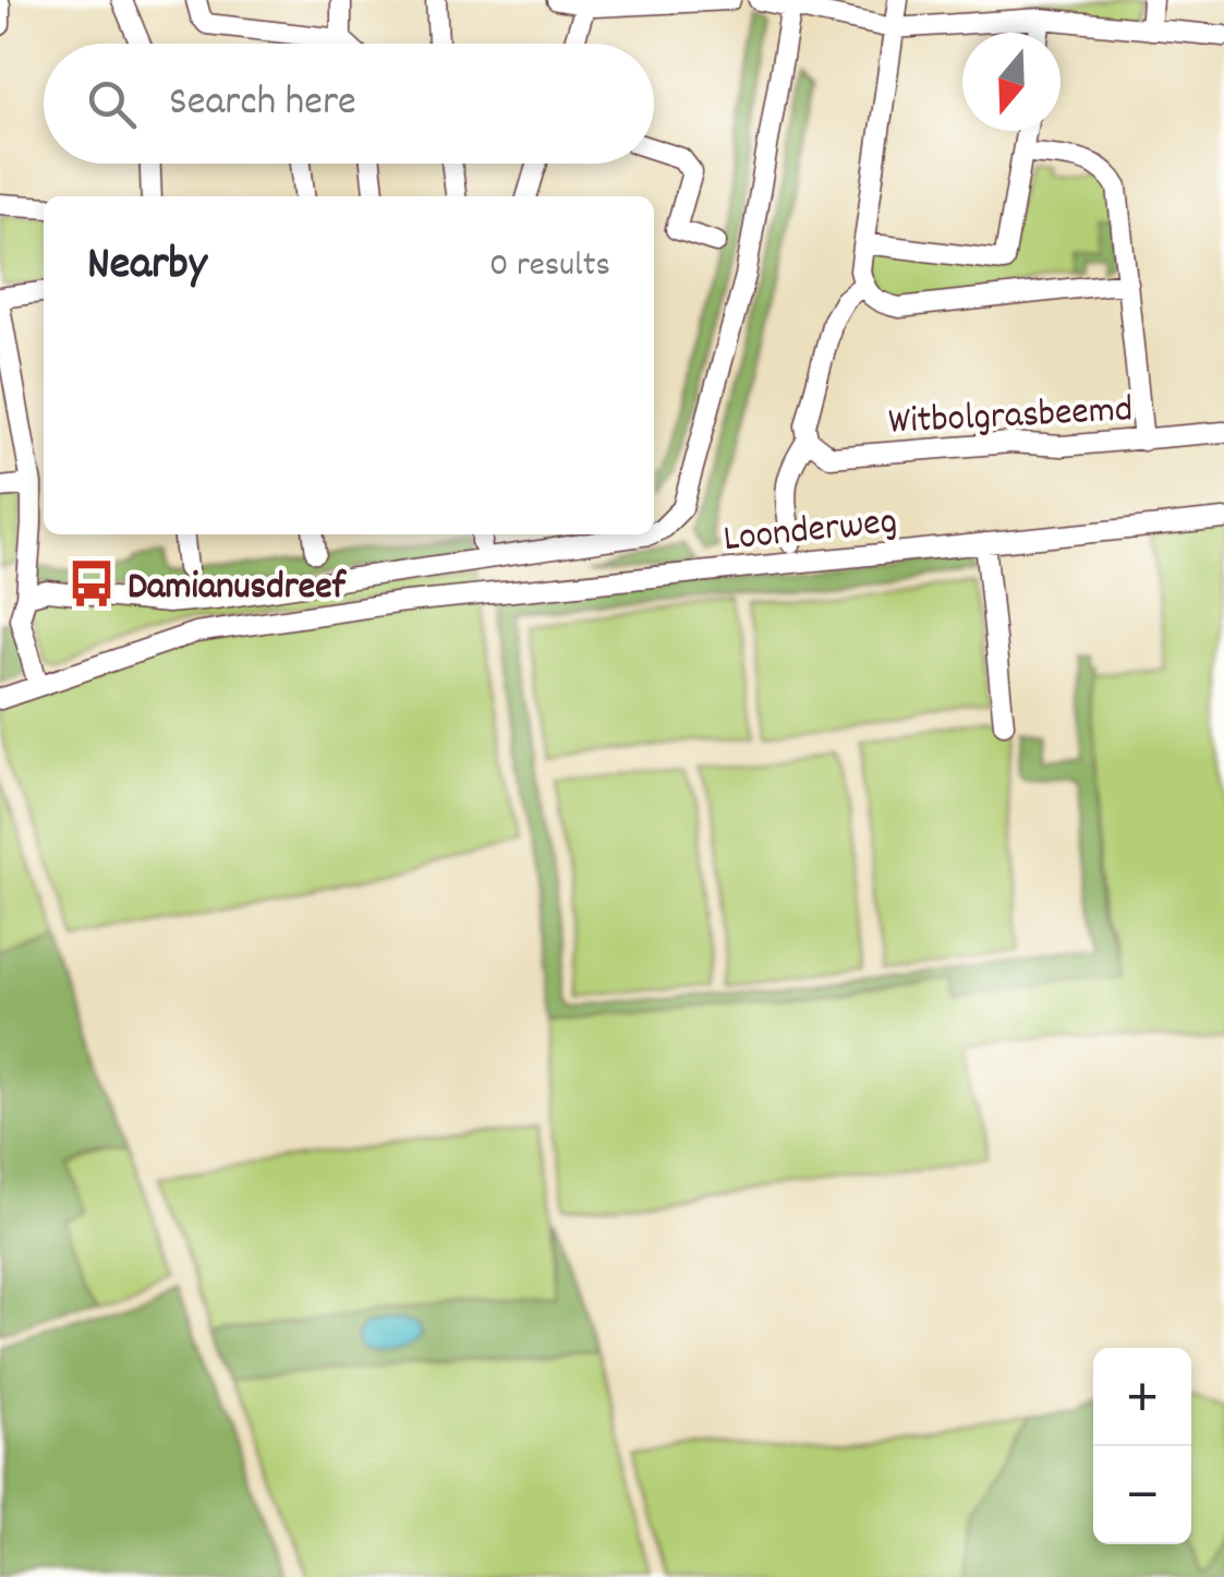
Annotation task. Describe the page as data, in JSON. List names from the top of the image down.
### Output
{
  "streets": {
    "street": ["Witbolgrasbeemd", "Loonderweg"]
  },
  "places": {
    "bus stop": ["Damianusdreef"]
  },
  "north": "bottom",
  "page": {
    "search": "Search here",
    "heading": ["Nearby", "0 results"],
    "map_buttons": ["+", "−"]
  }
}
